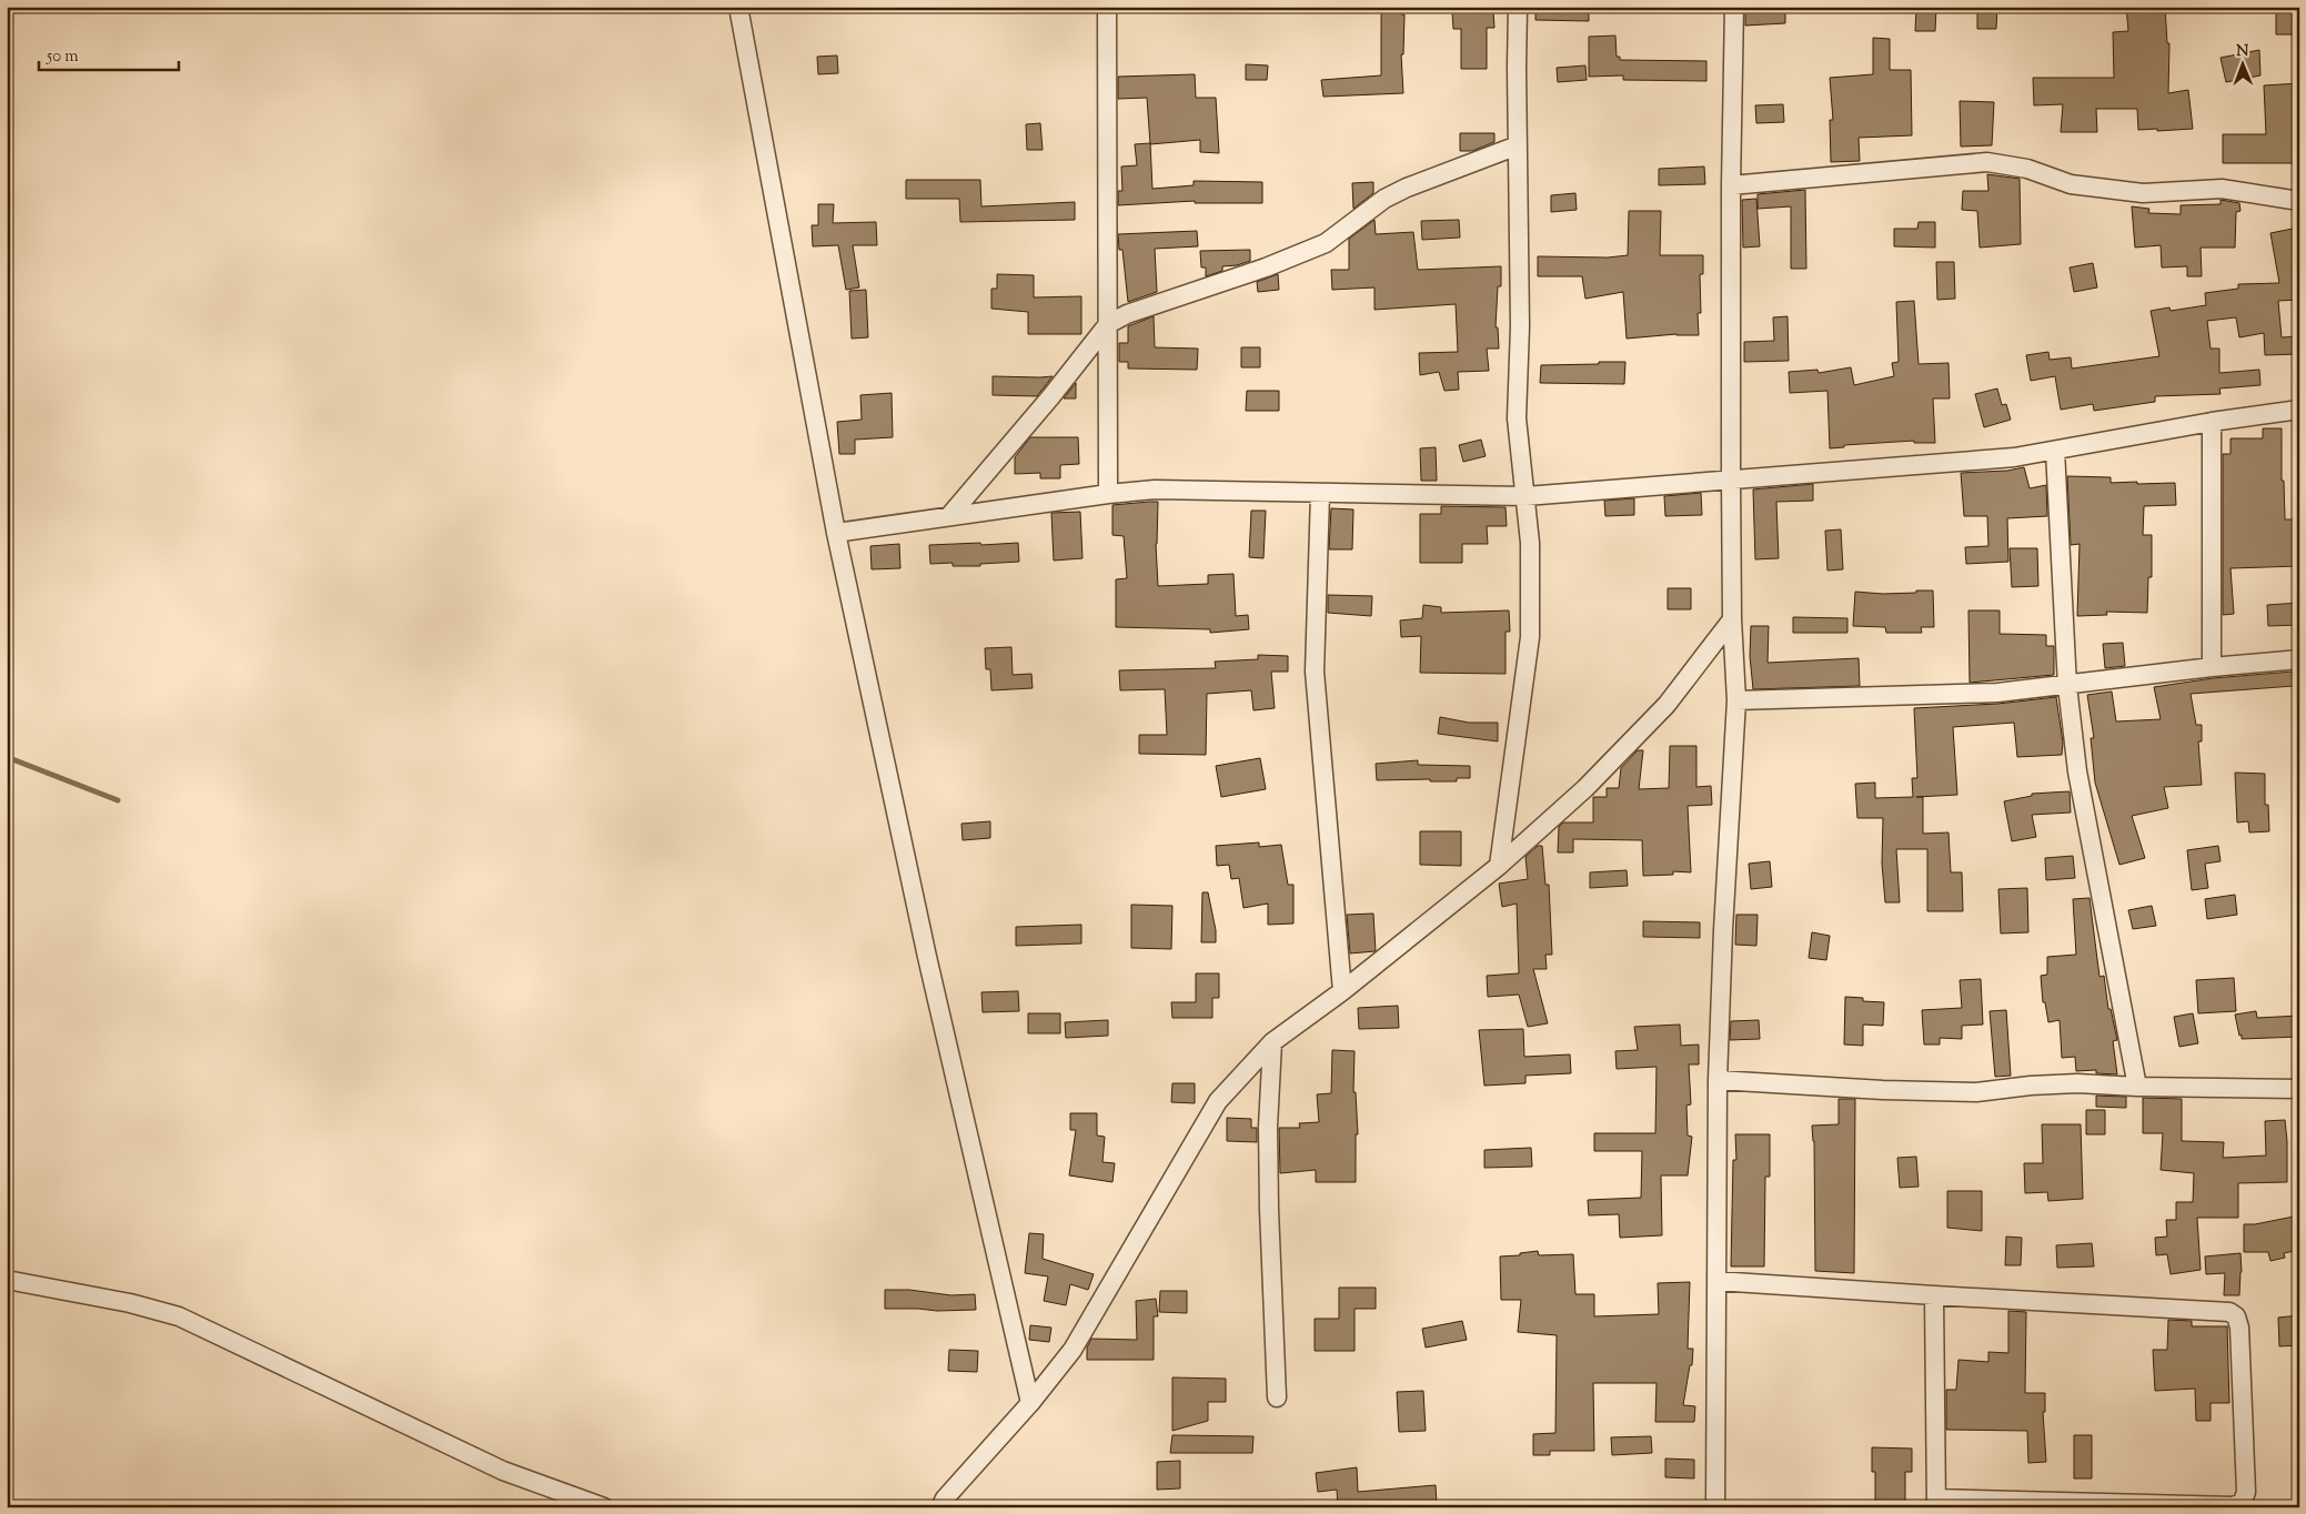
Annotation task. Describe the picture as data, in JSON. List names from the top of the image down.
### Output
{
  "scale_bar": "50 m",
  "north": "top"
}
